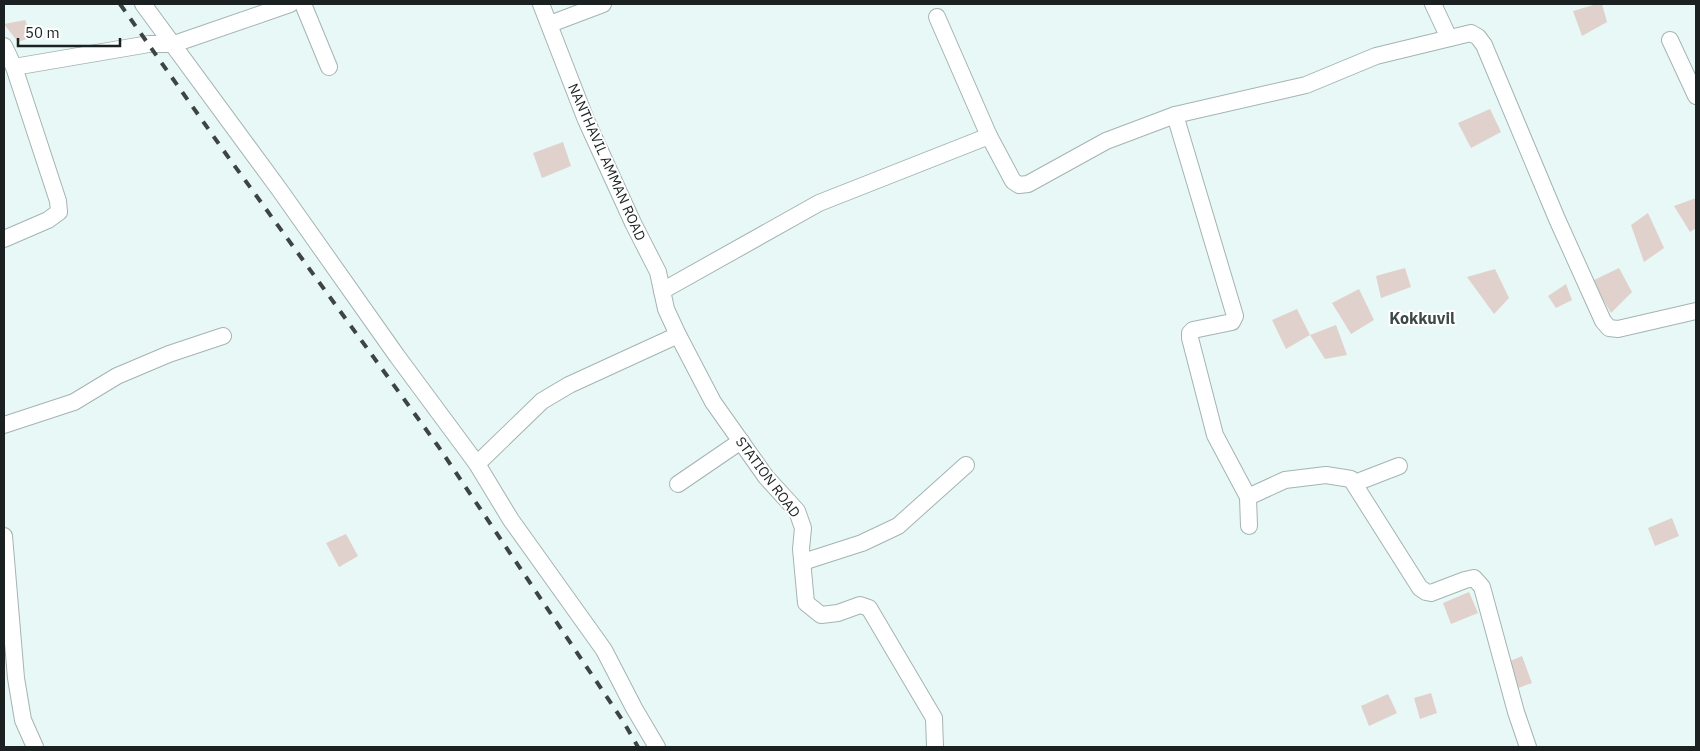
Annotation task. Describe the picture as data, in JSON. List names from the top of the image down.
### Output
{
  "streets": {
    "street": ["NANTHAVIL AMMAN ROAD", "STATION ROAD"]
  },
  "crossings": [
    ["NANTHAVIL AMMAN ROAD", "STATION ROAD"]
  ],
  "districts": ["Kokkuvil"],
  "scale_bar": "50 m"
}
